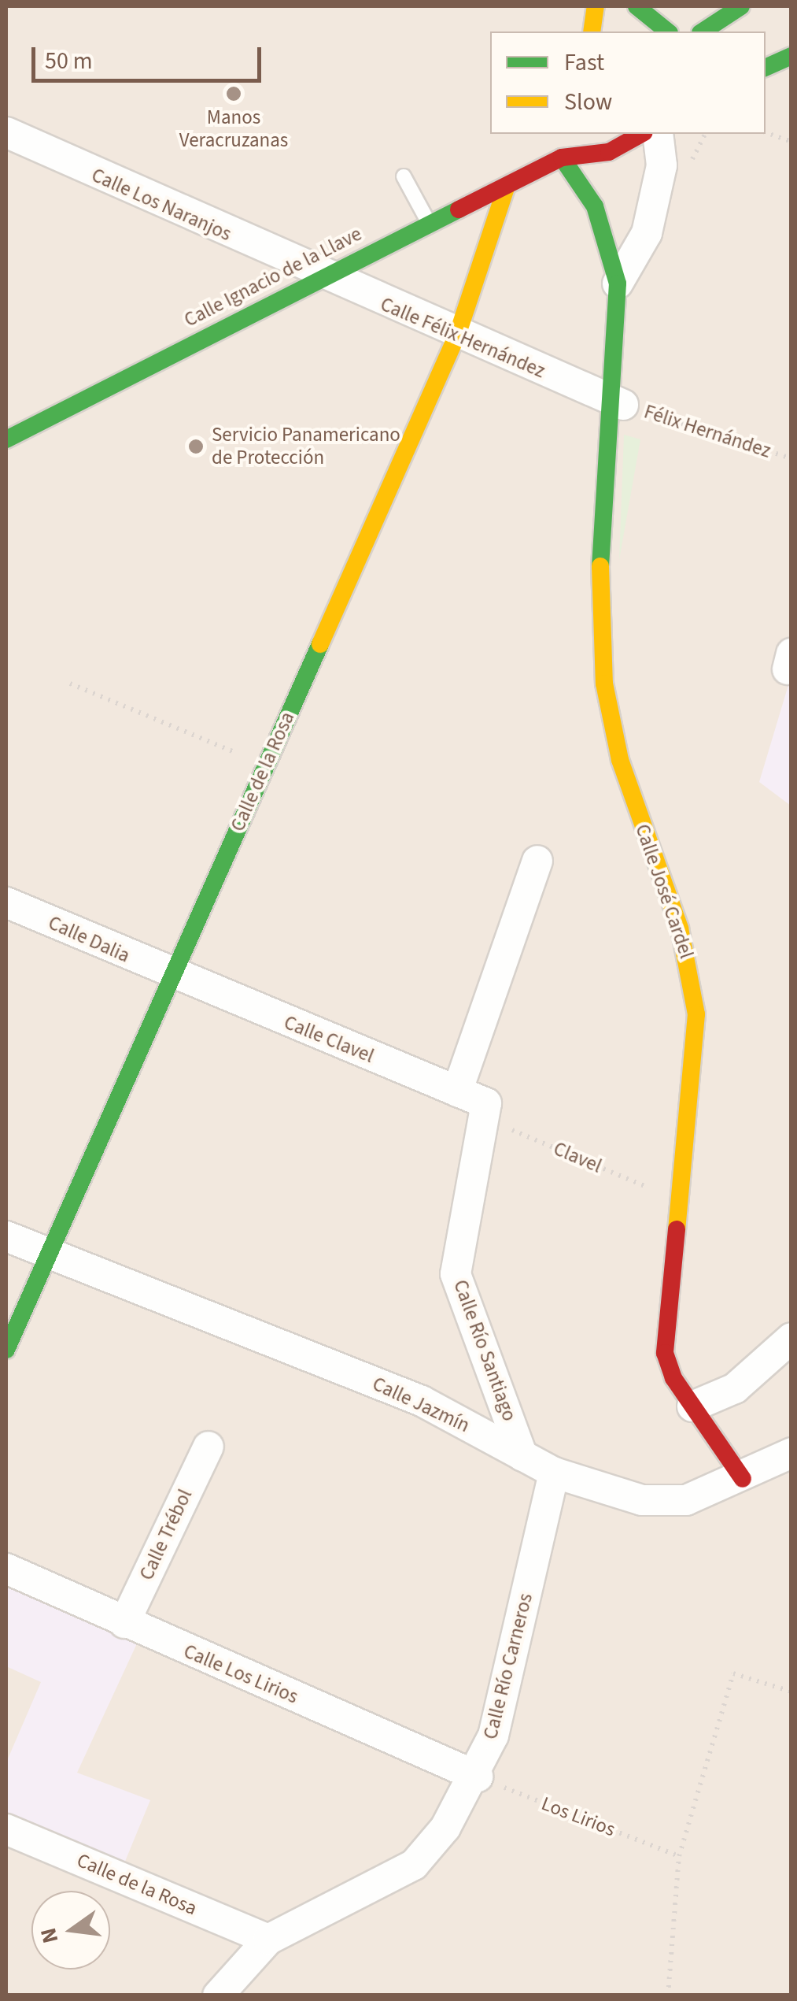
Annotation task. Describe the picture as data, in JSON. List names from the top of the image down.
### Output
{
  "streets": {
    "street": [
      "Calle Los Naranjos",
      "Calle Ignacio de la Llave",
      "Calle Félix Hernández",
      "Calle de la Rosa",
      "Calle José Cardel",
      "Calle Dalia",
      "Calle Clavel",
      "Calle Río Santiago",
      "Calle Jazmín",
      "Calle Trébol",
      "Calle Río Carneros",
      "Calle Los Lirios"
    ],
    "path": ["Félix Hernández", "Clavel", "Los Lirios"]
  },
  "crossings": [
    ["Calle Los Naranjos", "Calle Ignacio de la Llave"],
    ["Calle Los Naranjos", "Calle Félix Hernández"],
    ["Calle Ignacio de la Llave", "Calle Félix Hernández"],
    ["Calle Ignacio de la Llave", "Calle de la Rosa"],
    ["Calle Ignacio de la Llave", "Calle José Cardel"],
    ["Calle Félix Hernández", "Félix Hernández"],
    ["Calle Félix Hernández", "Calle de la Rosa"],
    ["Calle Félix Hernández", "Calle José Cardel"],
    ["Félix Hernández", "Calle José Cardel"],
    ["Calle de la Rosa", "Calle Dalia"],
    ["Calle de la Rosa", "Calle Clavel"],
    ["Calle de la Rosa", "Calle Jazmín"],
    ["Calle de la Rosa", "Calle Río Carneros"],
    ["Calle José Cardel", "Clavel"],
    ["Calle José Cardel", "Calle Jazmín"],
    ["Calle Dalia", "Calle Clavel"],
    ["Calle Clavel", "Clavel"],
    ["Calle Clavel", "Calle Río Santiago"],
    ["Clavel", "Calle Río Santiago"],
    ["Calle Río Santiago", "Calle Jazmín"],
    ["Calle Jazmín", "Calle Río Carneros"],
    ["Calle Trébol", "Calle Los Lirios"],
    ["Calle Río Carneros", "Calle Los Lirios"],
    ["Calle Río Carneros", "Los Lirios"],
    ["Calle Los Lirios", "Los Lirios"]
  ],
  "places": ["Manos Veracruzanas", "Servicio Panamericano de Protección"],
  "legend": ["Fast", "Slow"],
  "scale_bar": "50 m",
  "north": "left"
}
